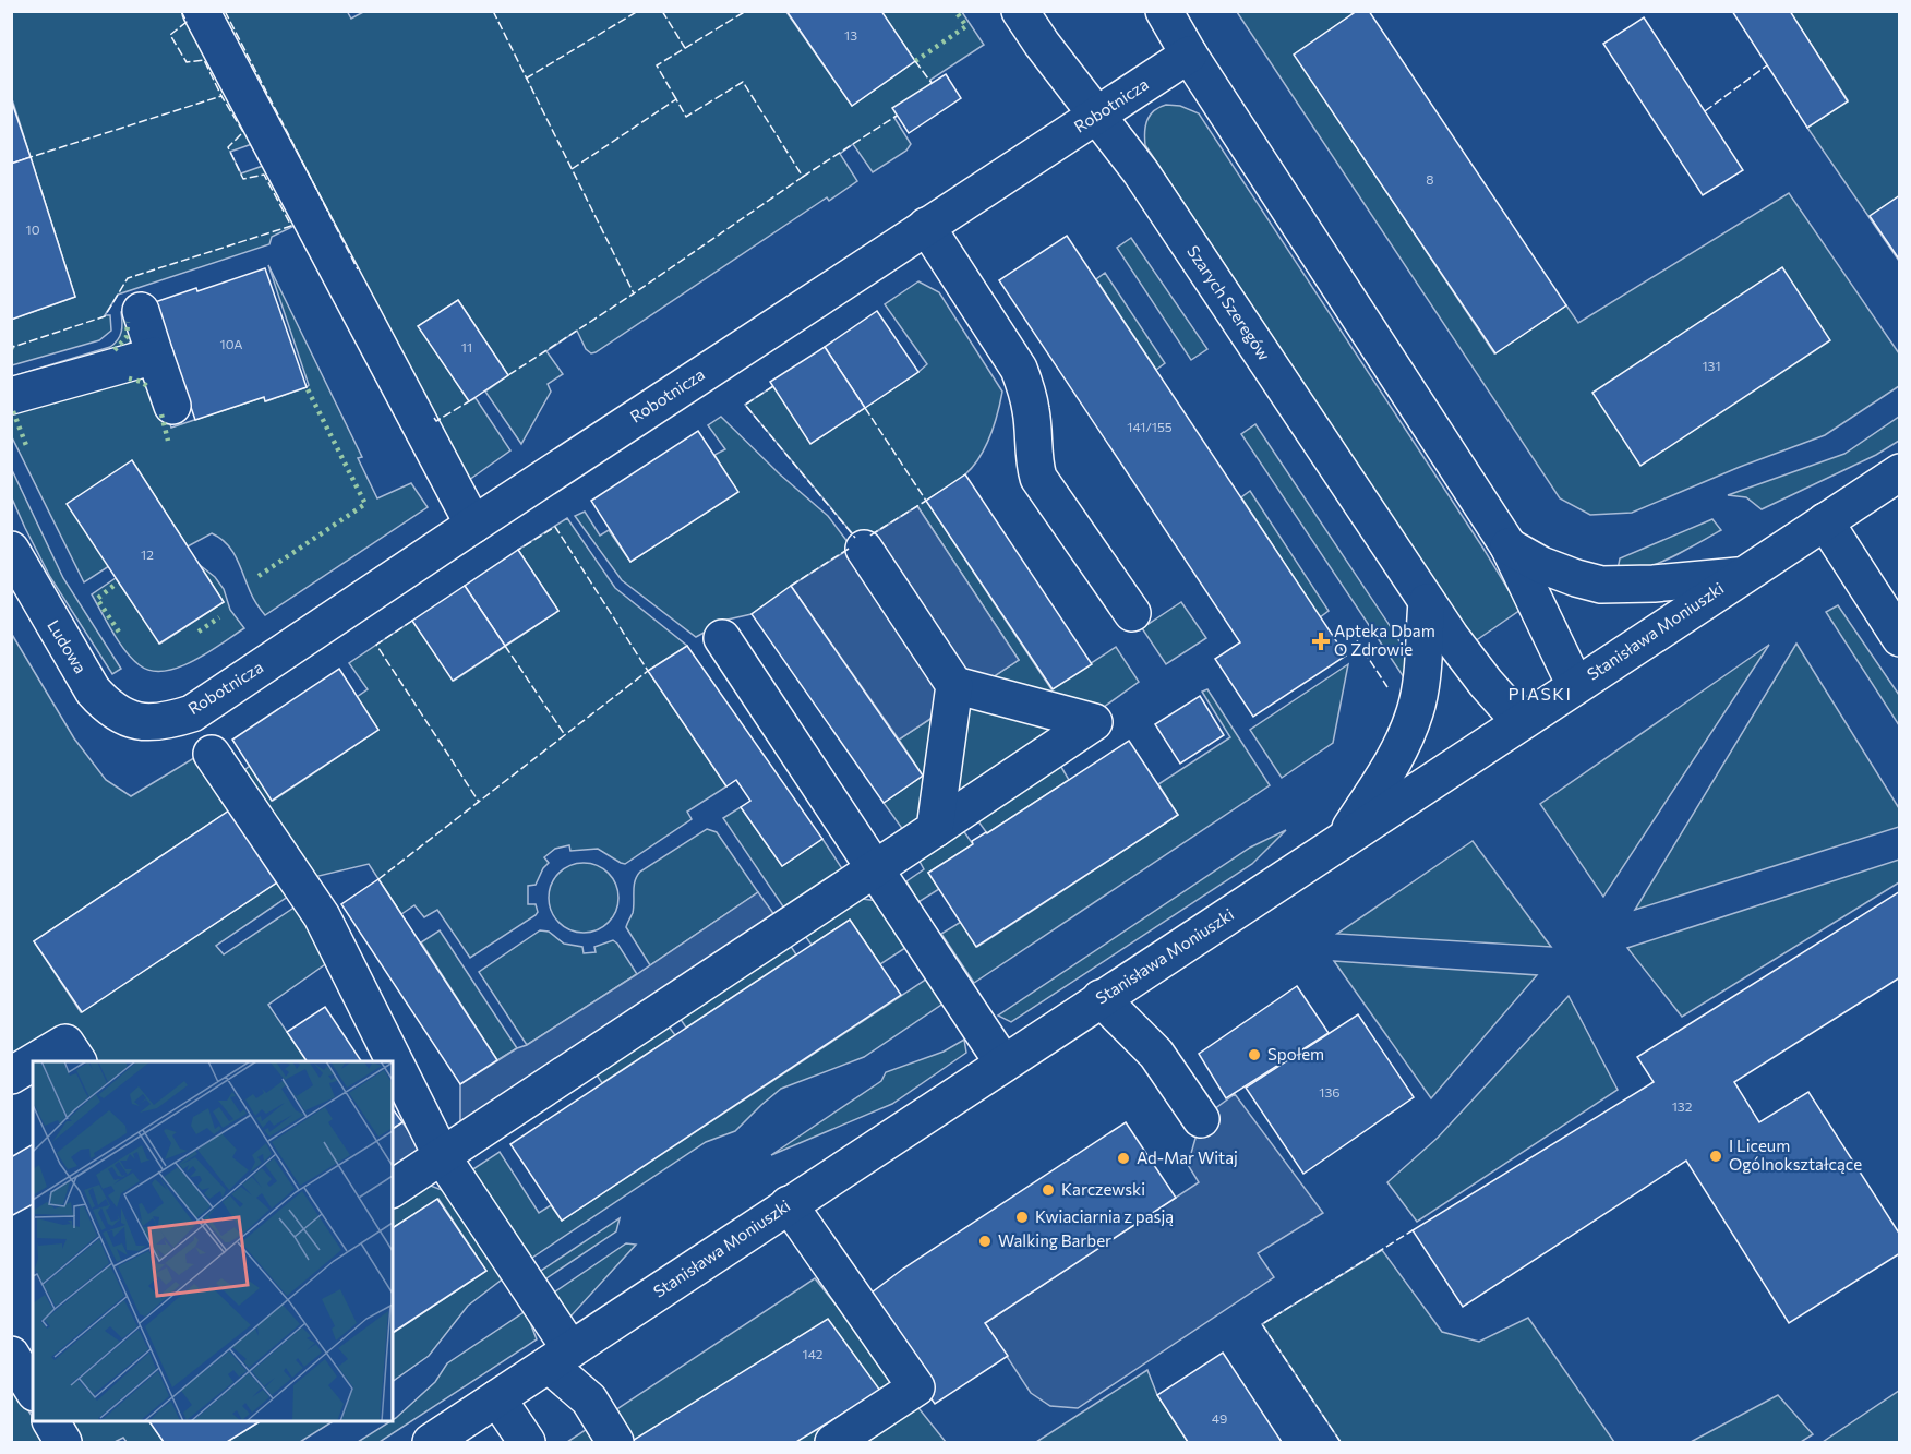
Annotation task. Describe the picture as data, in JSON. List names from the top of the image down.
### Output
{
  "streets": {
    "street": [
      "Robotnicza",
      "Szarych Szeregów",
      "Stanisława Moniuszki",
      "Ludowa"
    ]
  },
  "crossings": [
    ["Robotnicza", "Szarych Szeregów"],
    ["Robotnicza", "Ludowa"],
    ["Szarych Szeregów", "Stanisława Moniuszki"]
  ],
  "districts": ["PIASKI"],
  "places": {
    "health": ["Apteka Dbam O Zdrowie"],
    "other": [
      "Społem",
      "I Liceum Ogólnokształcące",
      "Ad-Mar Witaj",
      "Karczewski",
      "Kwiaciarnia z pasją",
      "Walking Barber"
    ]
  },
  "house_numbers": [
    "13",
    "8",
    "10",
    "10A",
    "11",
    "131",
    "141/155",
    "12",
    "136",
    "132",
    "142",
    "49"
  ]
}
